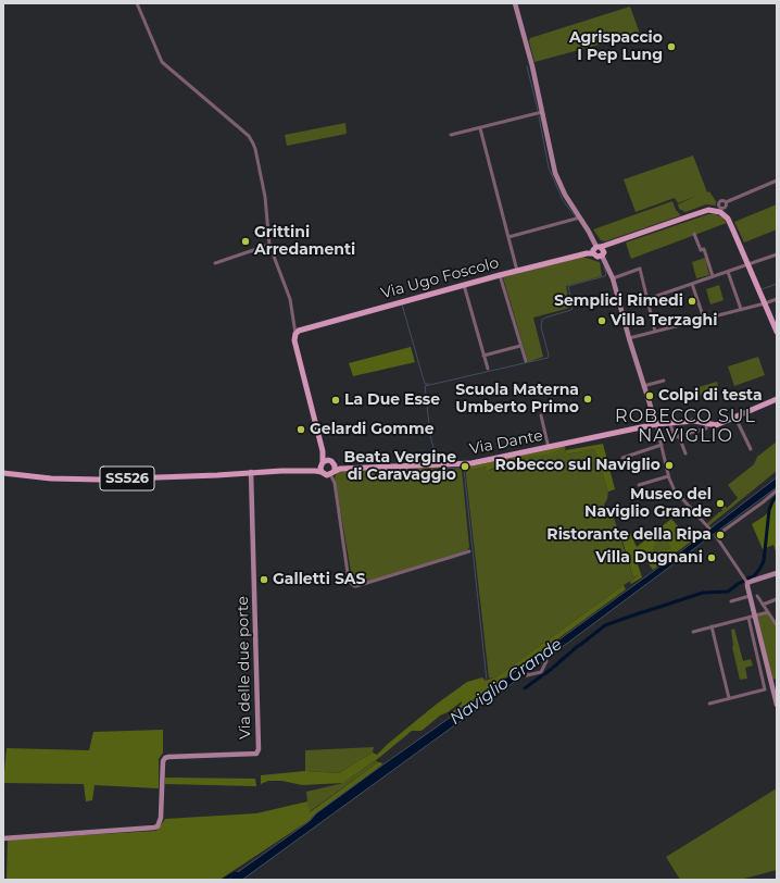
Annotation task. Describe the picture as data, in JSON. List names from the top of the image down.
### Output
{
  "streets": {
    "main road": ["Via Ugo Foscolo", "Via Dante", "SS526"],
    "street": ["Via delle due porte"]
  },
  "crossings": [
    ["Via Dante", "SS526"],
    ["SS526", "Via delle due porte"]
  ],
  "districts": ["ROBECCO SUL NAVIGLIO"],
  "water": ["Naviglio Grande"],
  "places": [
    "Agrispaccio I Pep Lung",
    "Grittini Arredamenti",
    "Semplici Rimedi",
    "Villa Terzaghi",
    "Colpi di testa",
    "Scuola Materna Umberto Primo",
    "La Due Esse",
    "Gelardi Gomme",
    "Robecco sul Naviglio",
    "Beata Vergine di Caravaggio",
    "Museo del Naviglio Grande",
    "Ristorante della Ripa",
    "Villa Dugnani",
    "Galletti SAS"
  ]
}
